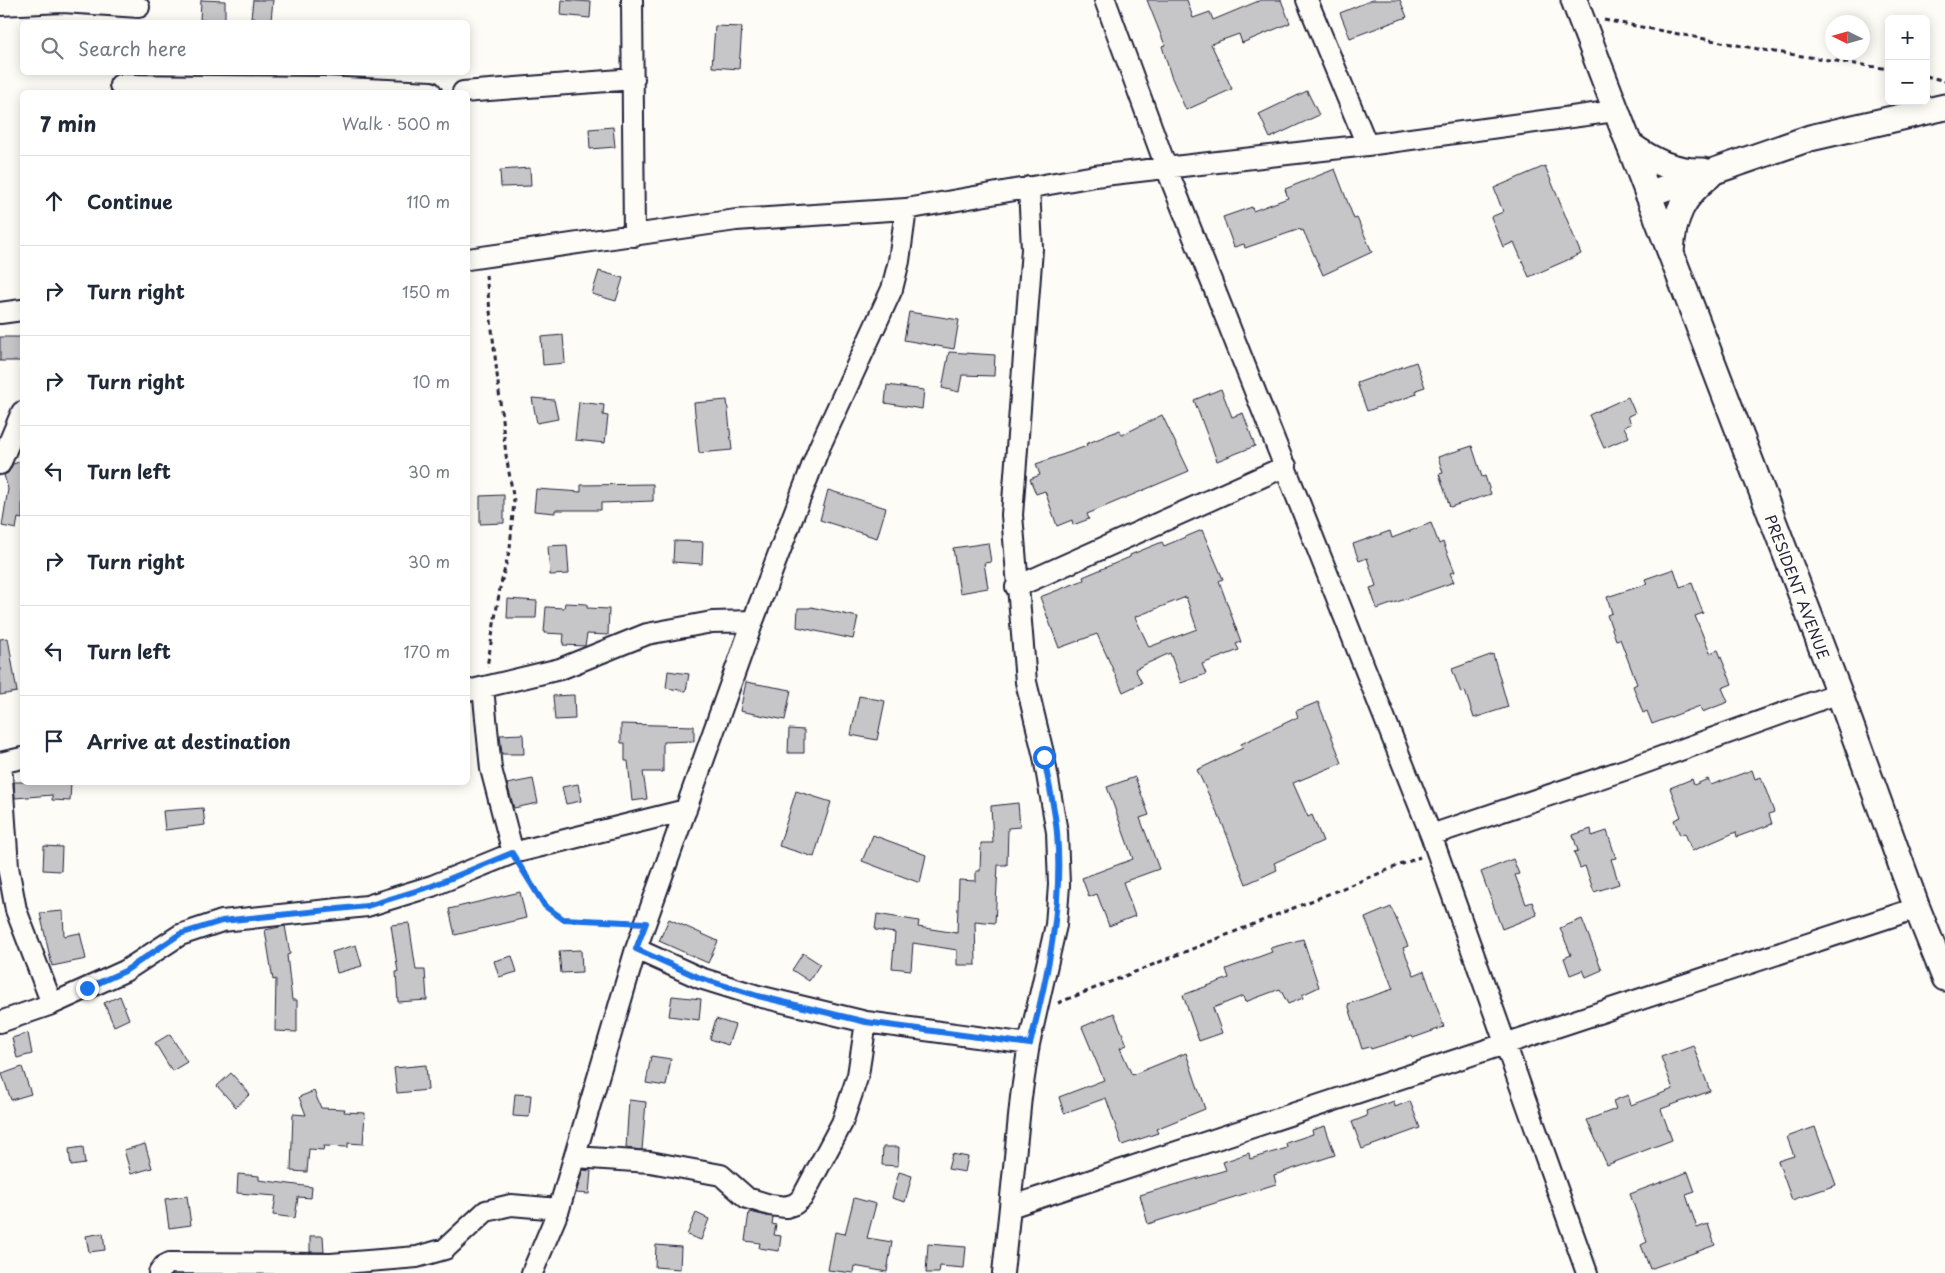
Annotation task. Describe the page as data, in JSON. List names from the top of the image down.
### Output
{
  "streets": {
    "main road": ["PRESIDENT AVENUE"]
  },
  "north": "left",
  "page": {
    "map_buttons": ["+", "−"],
    "search": "Search here",
    "heading": ["7 min", "Walk · 500 m"],
    "list": [
      ["Continue", "110 m"],
      ["Turn right", "150 m"],
      ["Turn right", "10 m"],
      ["Turn left", "30 m"],
      ["Turn right", "30 m"],
      ["Turn left", "170 m"],
      "Arrive at destination"
    ]
  }
}
